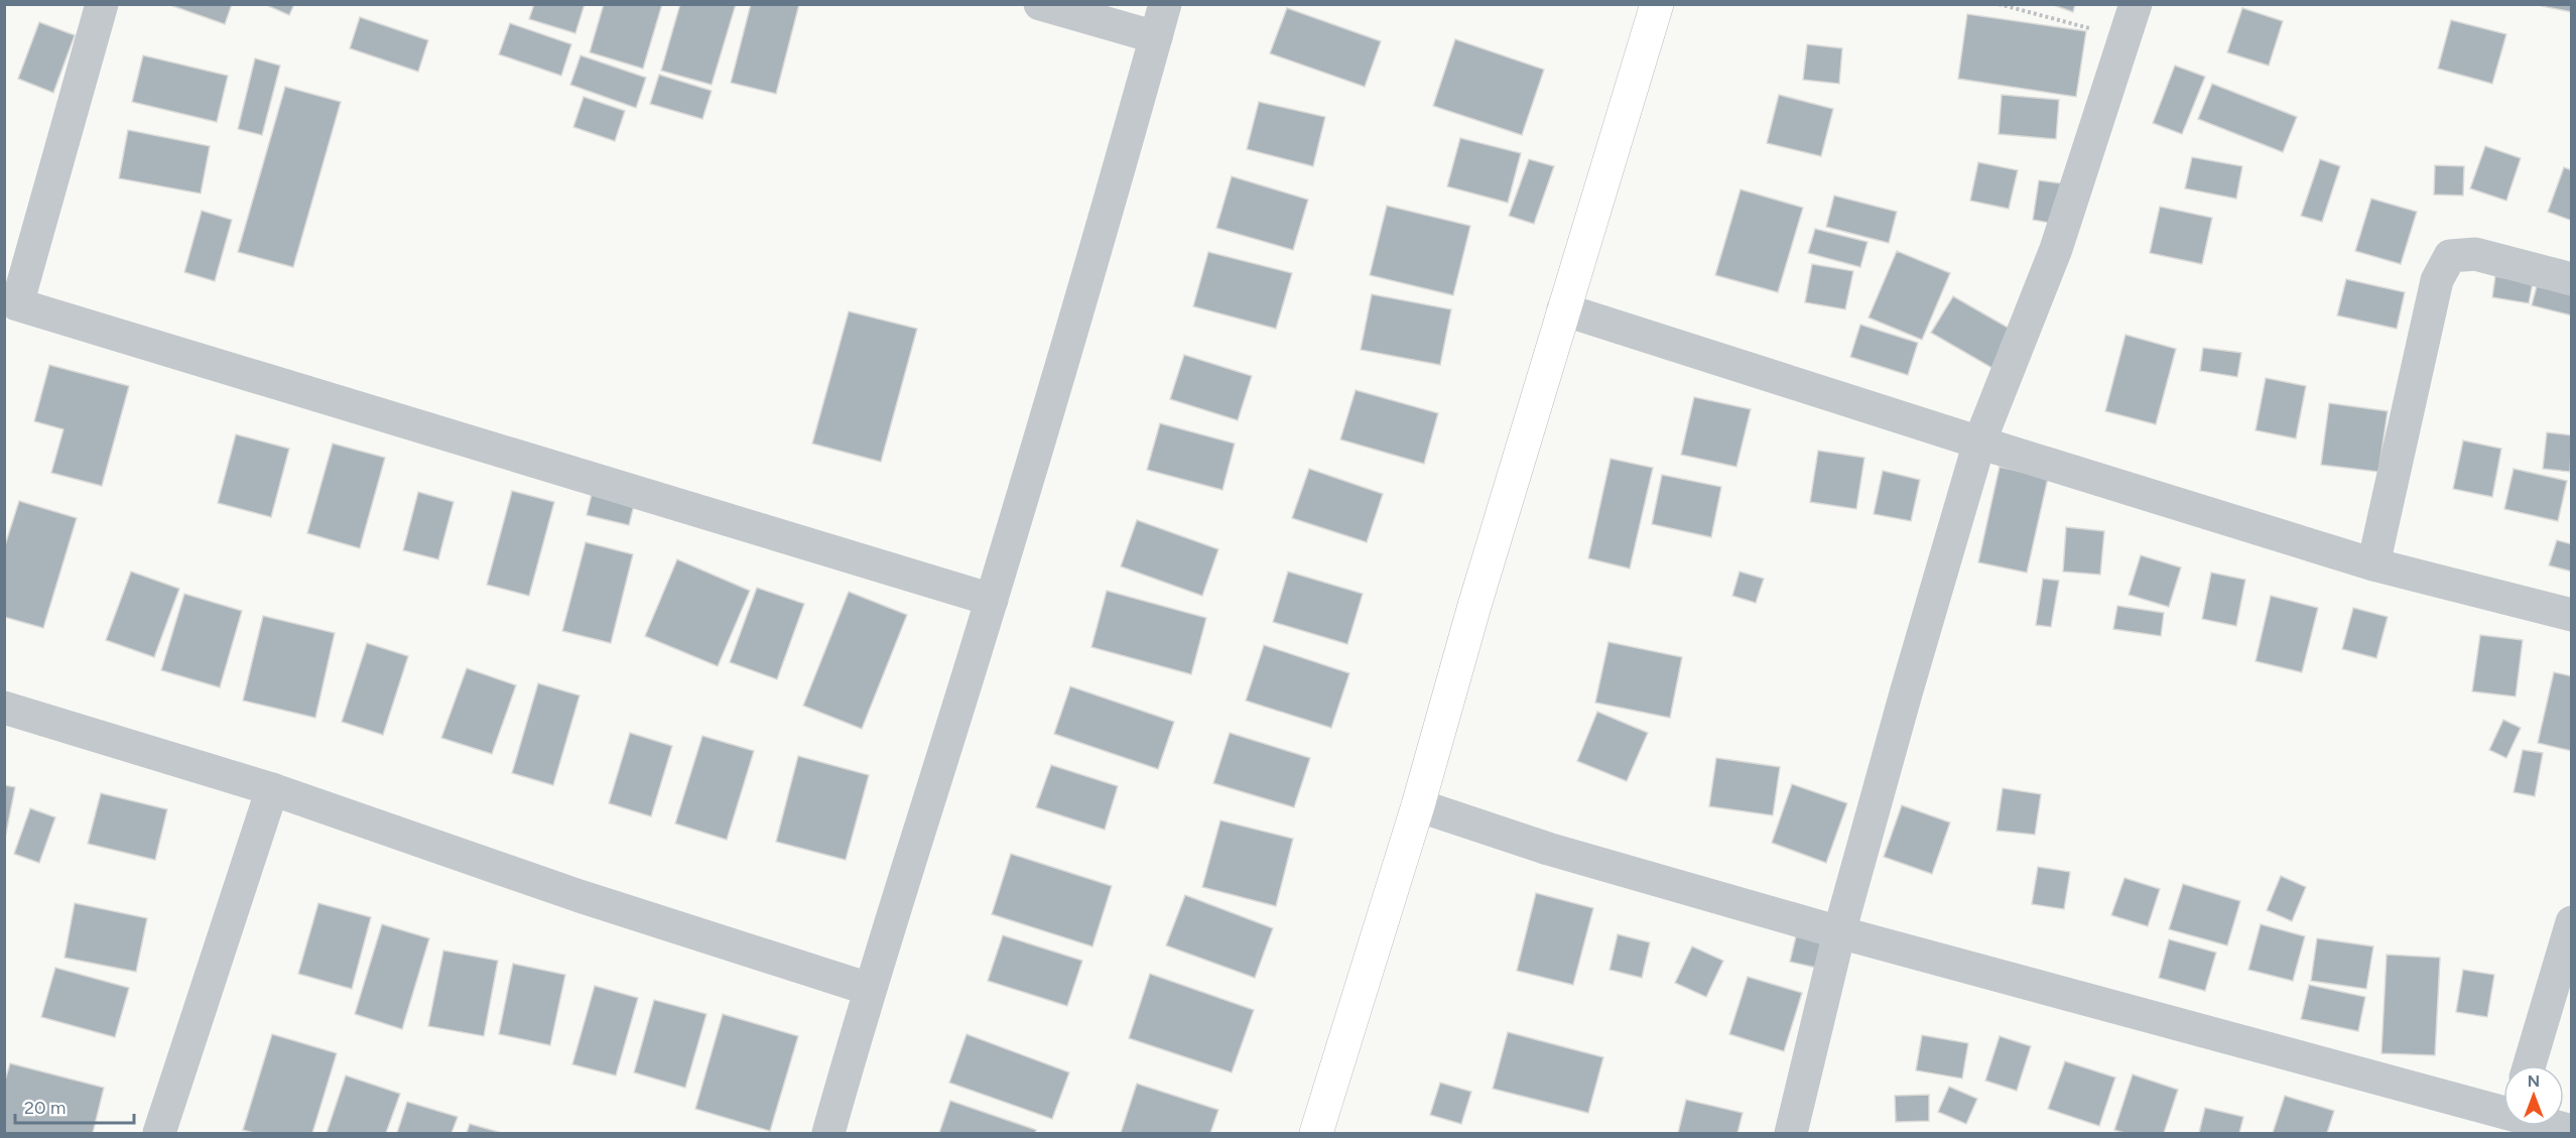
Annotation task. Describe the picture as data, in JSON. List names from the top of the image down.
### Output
{
  "scale_bar": "20 m",
  "north": "top"
}
